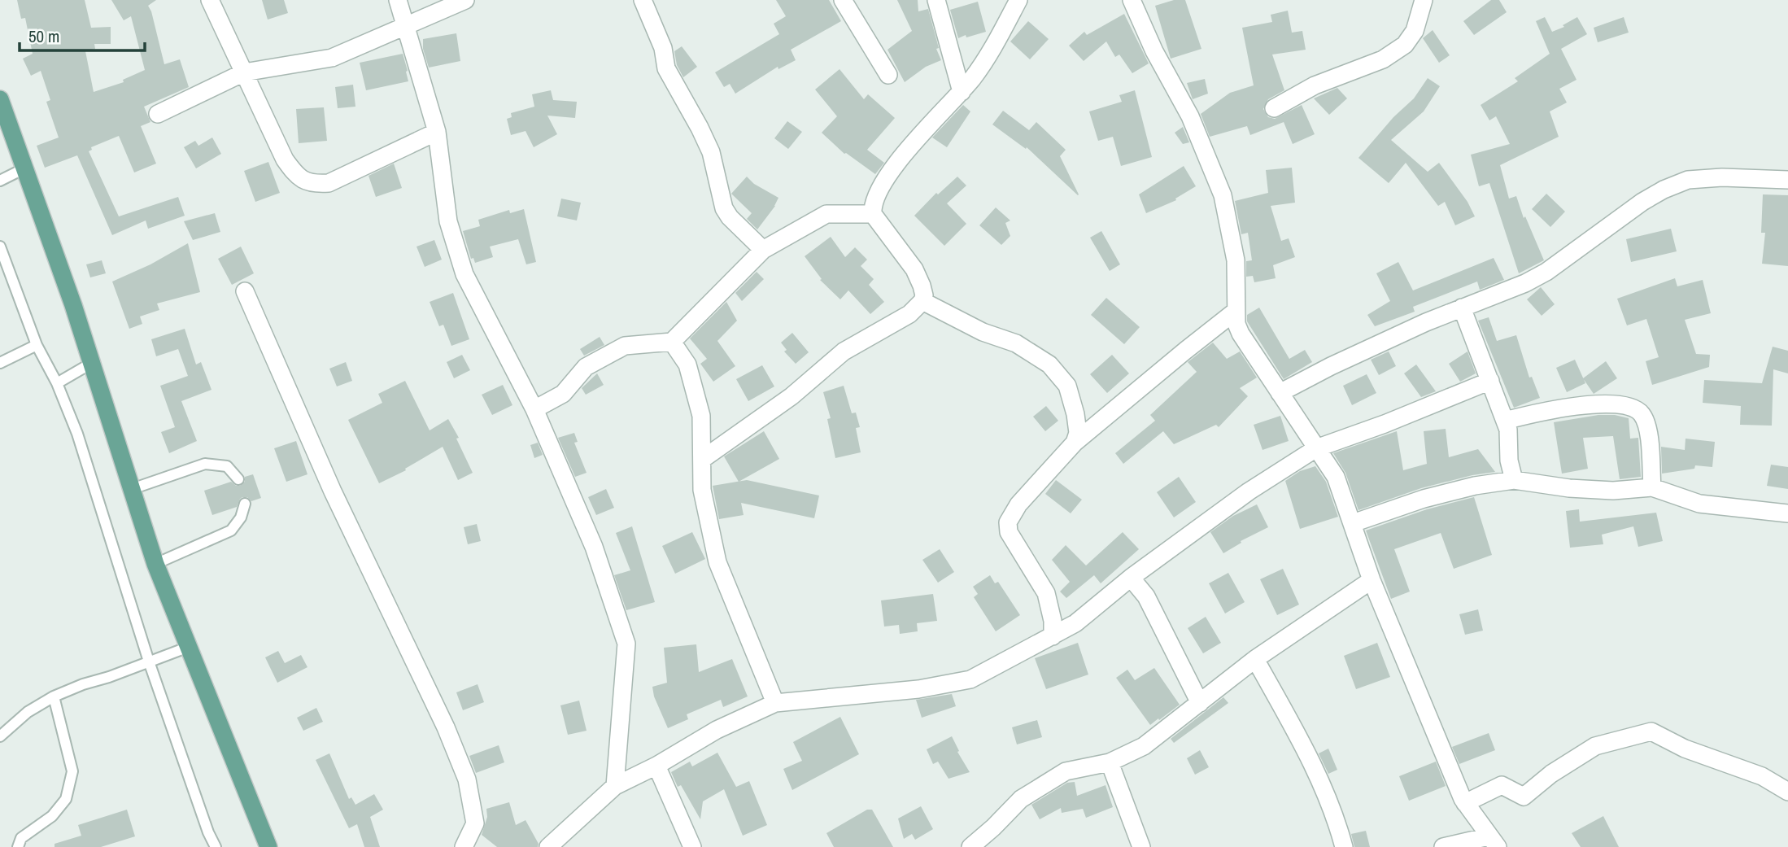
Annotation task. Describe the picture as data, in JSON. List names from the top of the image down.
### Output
{
  "scale_bar": "50 m"
}
